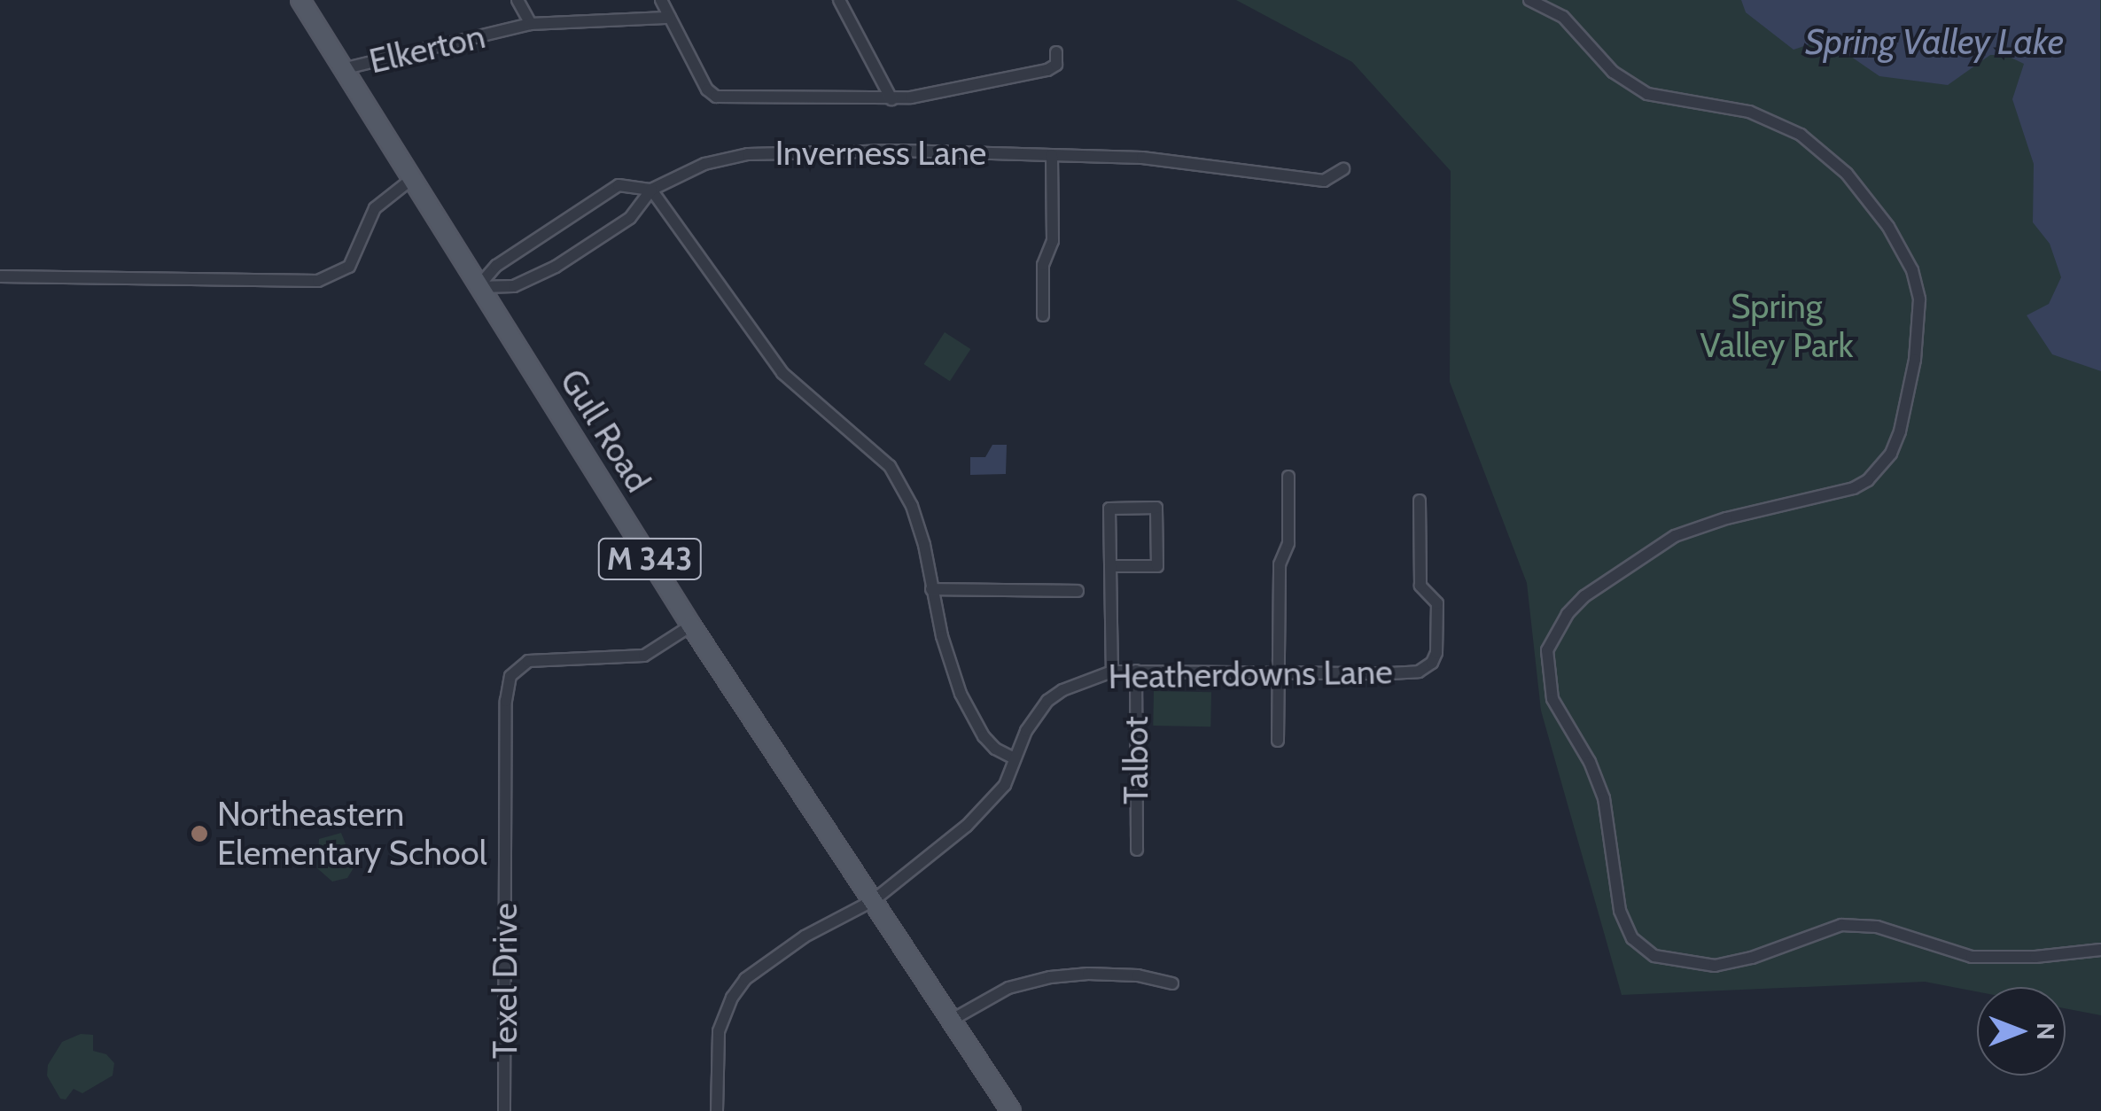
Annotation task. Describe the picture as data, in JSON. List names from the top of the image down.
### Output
{
  "streets": {
    "main road": ["Gull Road", "M 343"],
    "street": [
      "Elkerton",
      "Inverness Lane",
      "Heatherdowns Lane",
      "Talbot",
      "Texel Drive"
    ]
  },
  "crossings": [
    ["Elkerton", "Gull Road"],
    ["Inverness Lane", "Gull Road"],
    ["Gull Road", "Heatherdowns Lane"],
    ["Gull Road", "Texel Drive"],
    ["Heatherdowns Lane", "Talbot"]
  ],
  "water": ["Spring Valley Lake"],
  "parks": ["Spring Valley Park"],
  "places": ["Northeastern Elementary School"],
  "north": "right"
}
